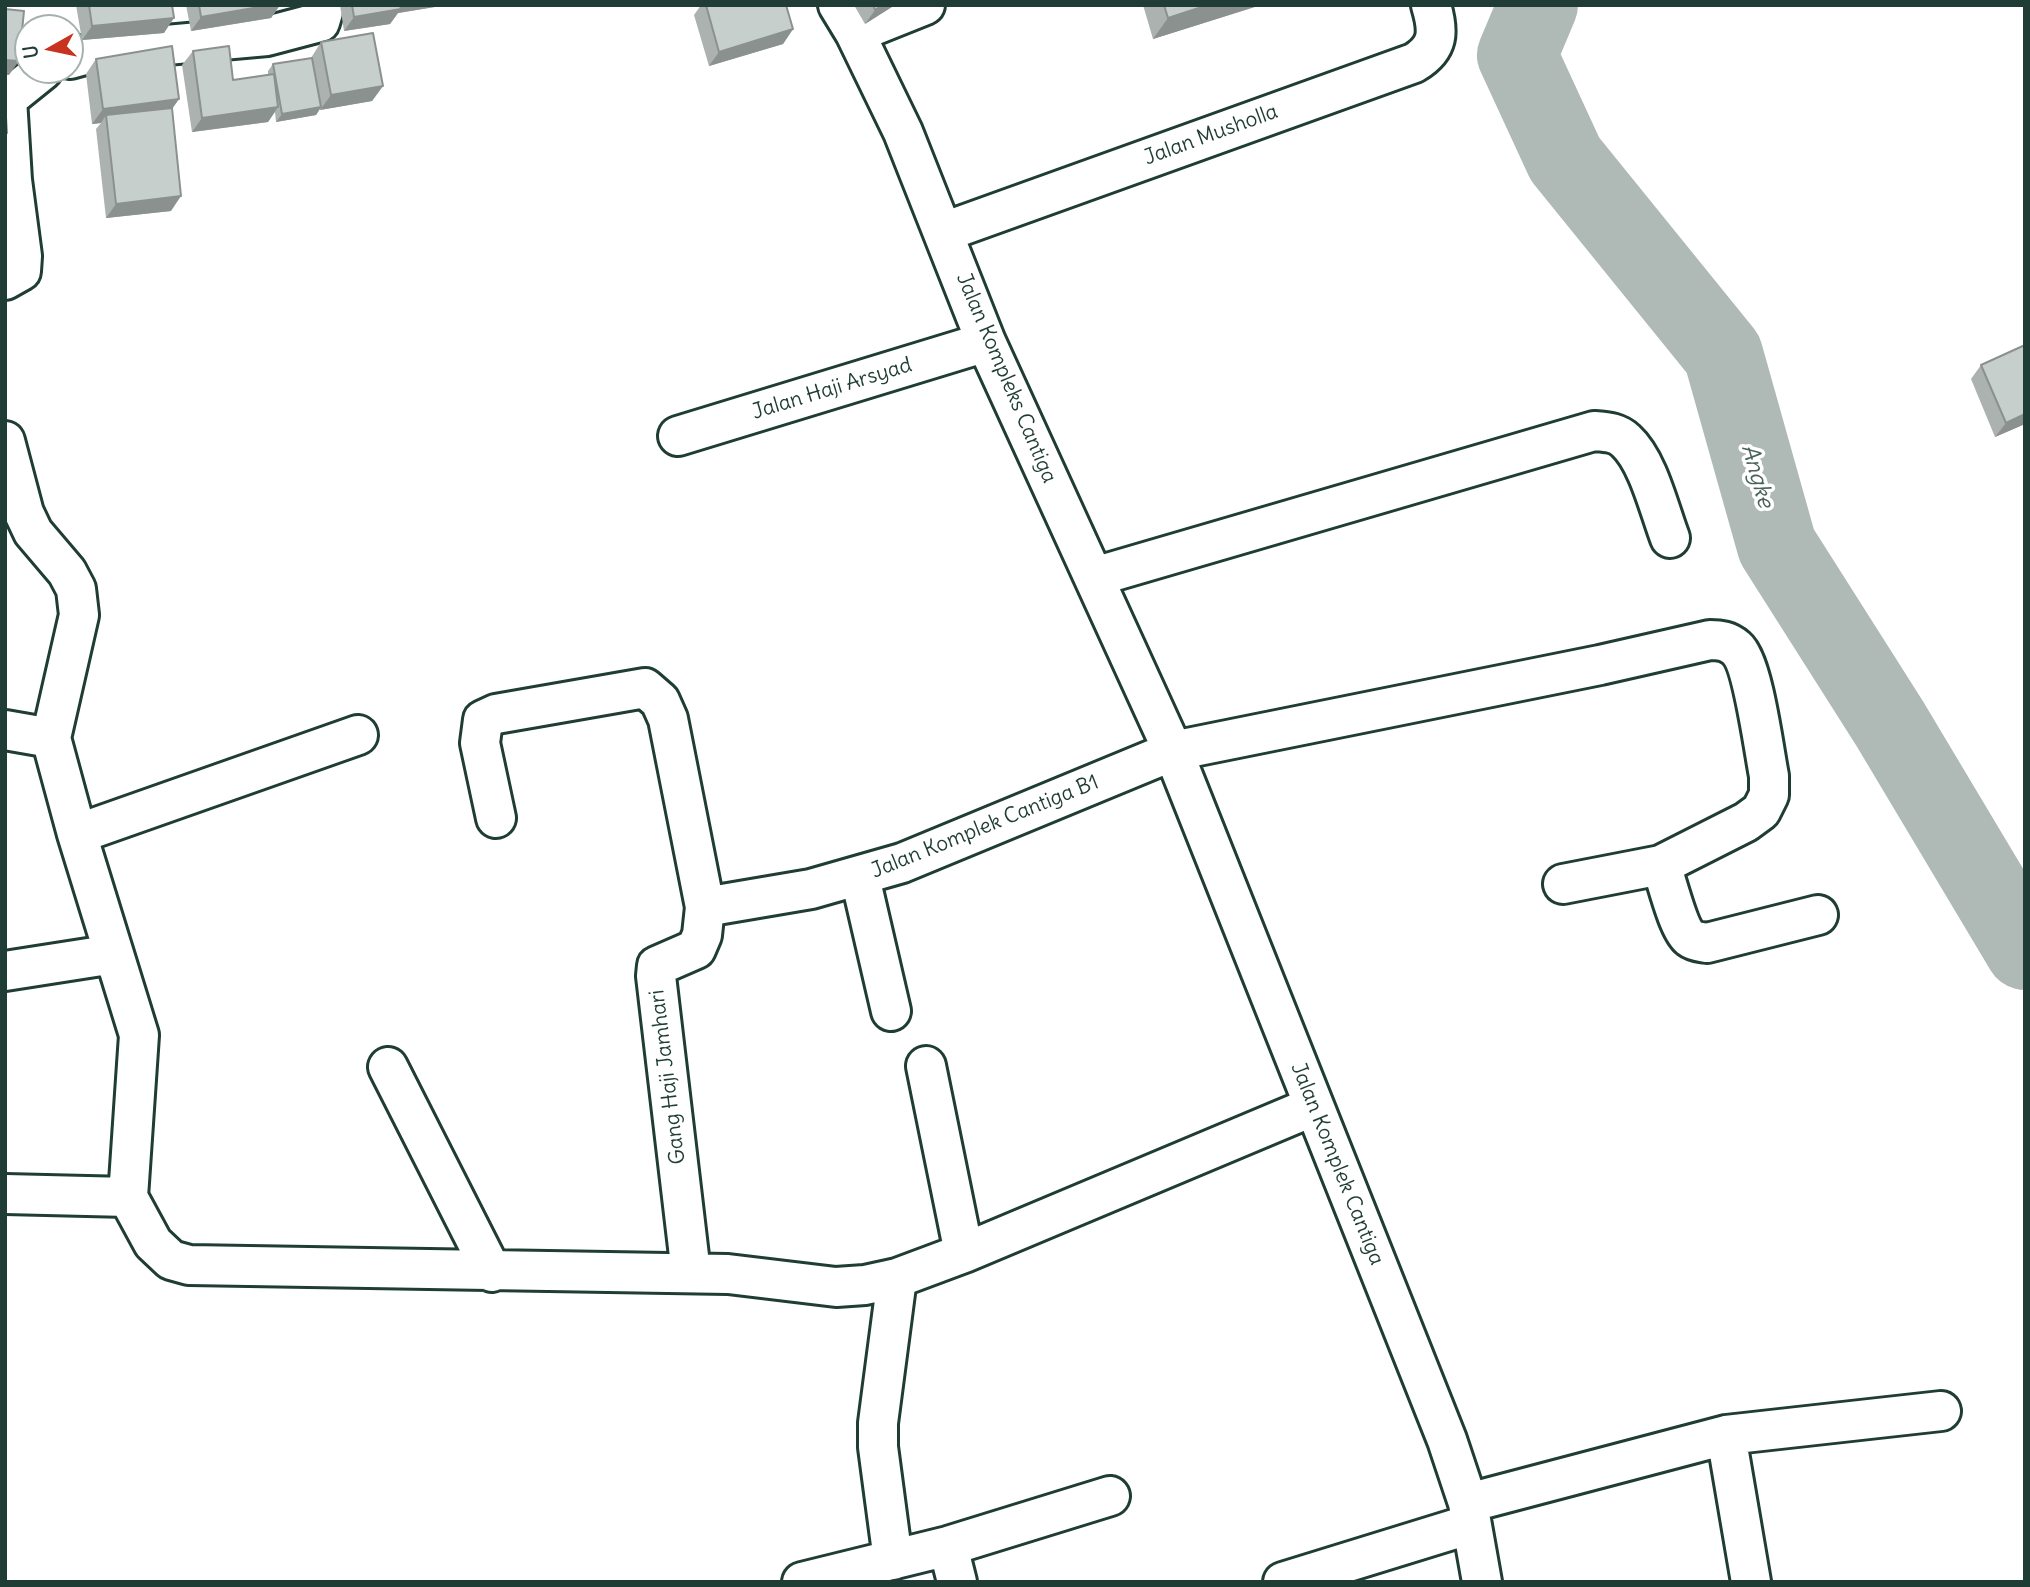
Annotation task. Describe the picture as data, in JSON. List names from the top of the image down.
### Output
{
  "streets": {
    "street": [
      "Jalan Musholla",
      "Jalan Kompleks Cantiga",
      "Jalan Haji Arsyad",
      "Jalan Komplek Cantiga B1",
      "Gang Haji Jamhari",
      "Jalan Komplek Cantiga"
    ]
  },
  "crossings": [
    ["Jalan Musholla", "Jalan Kompleks Cantiga"],
    ["Jalan Kompleks Cantiga", "Jalan Haji Arsyad"],
    ["Jalan Kompleks Cantiga", "Jalan Komplek Cantiga B1"],
    ["Jalan Kompleks Cantiga", "Jalan Komplek Cantiga"],
    ["Jalan Komplek Cantiga B1", "Gang Haji Jamhari"],
    ["Jalan Komplek Cantiga B1", "Jalan Komplek Cantiga"]
  ],
  "water": ["Angke"],
  "north": "left"
}
